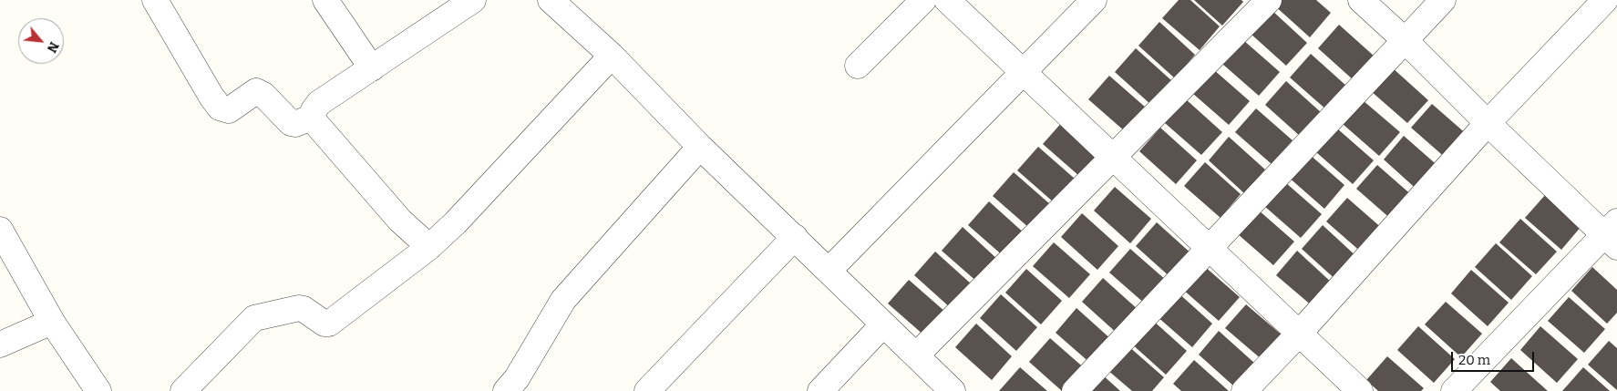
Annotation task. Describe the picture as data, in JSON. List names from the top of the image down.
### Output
{
  "scale_bar": "20 m",
  "north": "bottom right"
}
